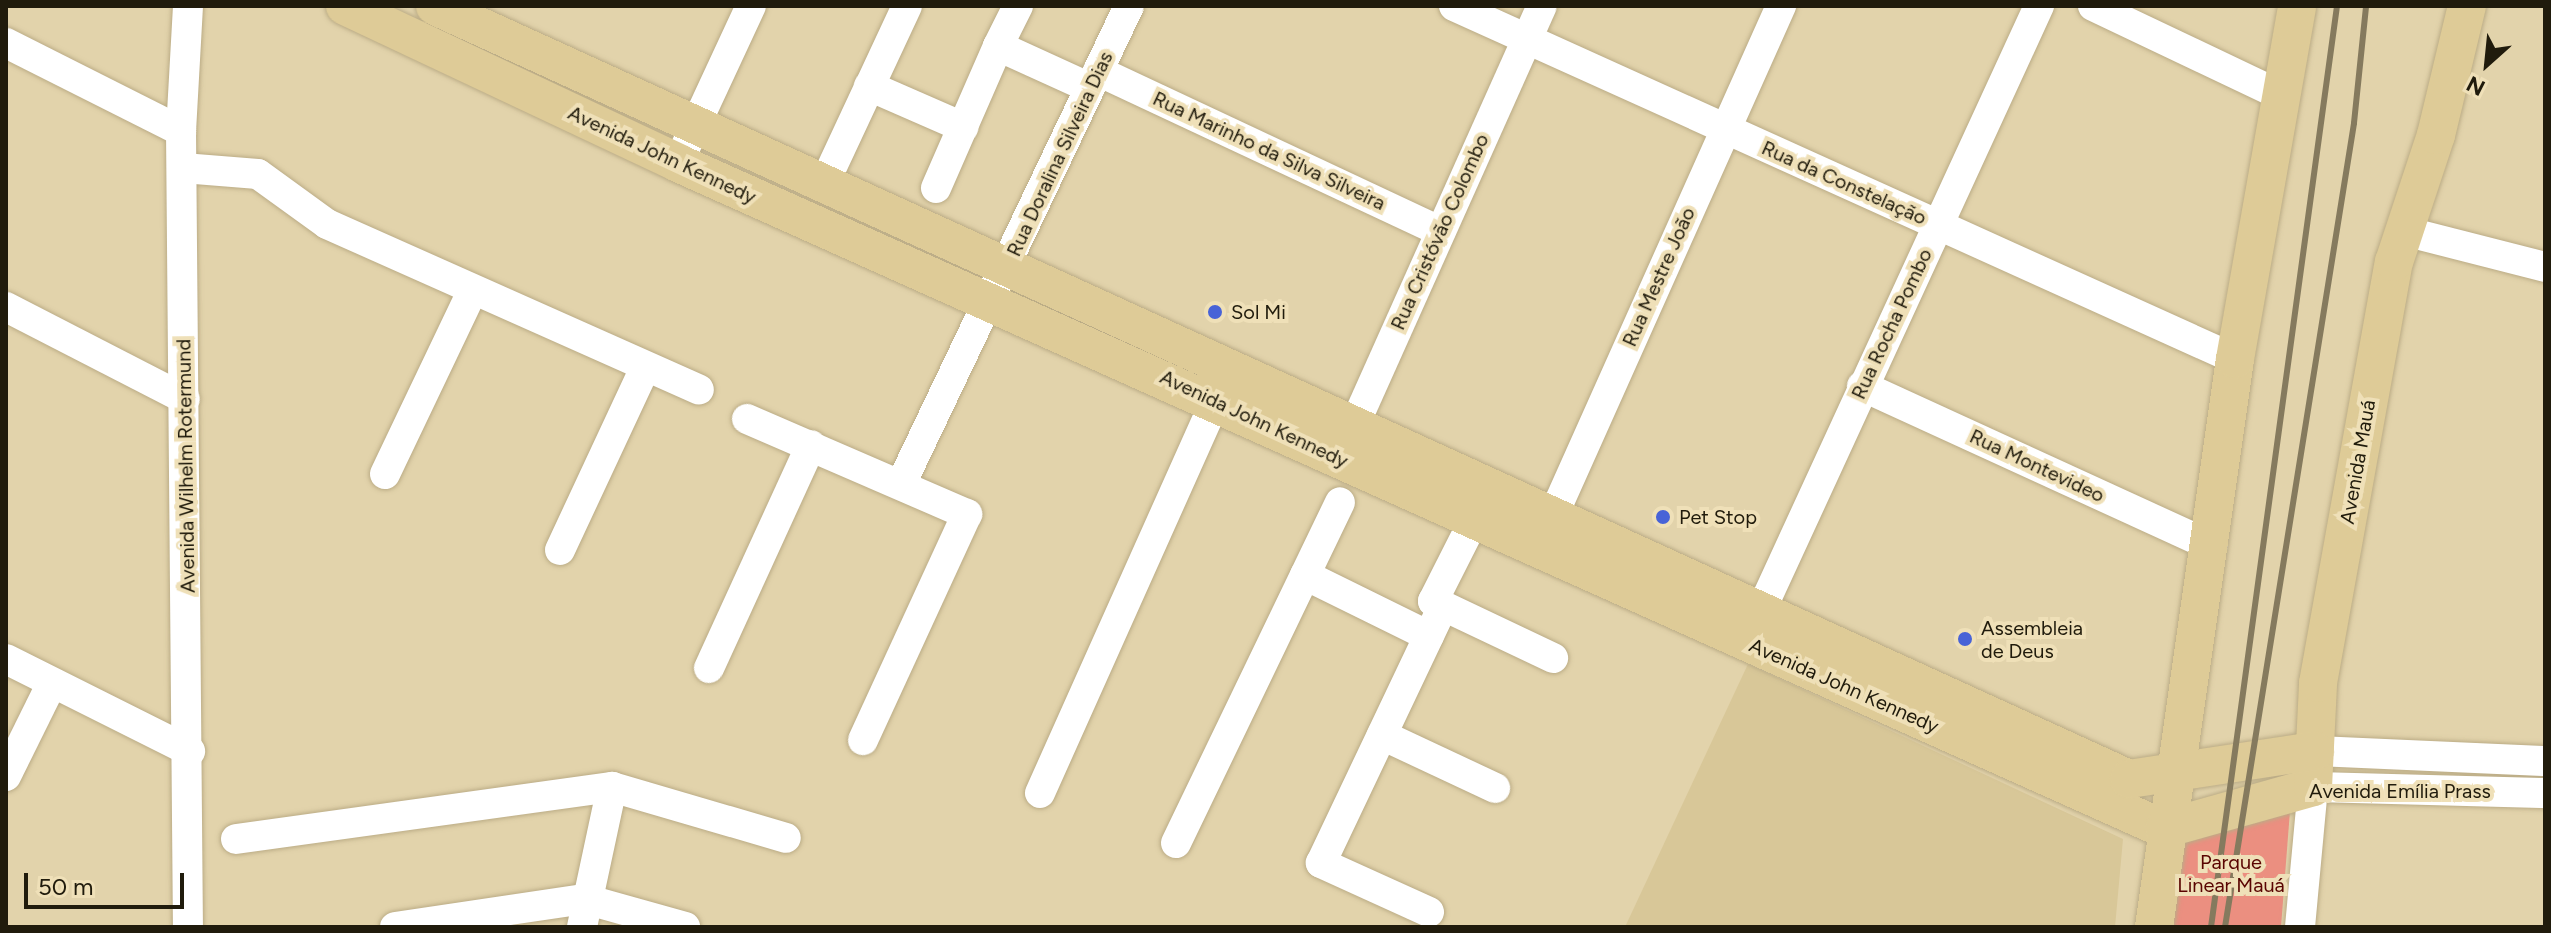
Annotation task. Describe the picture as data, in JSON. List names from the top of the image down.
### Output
{
  "streets": {
    "main road": ["Avenida John Kennedy", "Avenida Mauá", "Avenida Emília Prass"],
    "street": [
      "Rua Marinho da Silva Silveira",
      "Rua Doralina Silveira Dias",
      "Rua da Constelação",
      "Rua Cristóvão Colombo",
      "Rua Mestre João",
      "Rua Rocha Pombo",
      "Avenida Wilhelm Rotermund",
      "Rua Montevideo"
    ]
  },
  "crossings": [
    ["Rua Marinho da Silva Silveira", "Rua Doralina Silveira Dias"],
    ["Rua Marinho da Silva Silveira", "Rua Cristóvão Colombo"],
    ["Rua Doralina Silveira Dias", "Avenida John Kennedy"],
    ["Avenida John Kennedy", "Rua Cristóvão Colombo"],
    ["Avenida John Kennedy", "Rua Mestre João"],
    ["Avenida John Kennedy", "Rua Rocha Pombo"],
    ["Avenida John Kennedy", "Avenida Emília Prass"],
    ["Rua da Constelação", "Rua Cristóvão Colombo"],
    ["Rua da Constelação", "Rua Mestre João"],
    ["Rua da Constelação", "Rua Rocha Pombo"],
    ["Rua Rocha Pombo", "Rua Montevideo"],
    ["Avenida Mauá", "Avenida Emília Prass"]
  ],
  "parks": ["Parque Linear Mauá"],
  "places": ["Sol Mi", "Pet Stop", "Assembleia de Deus"],
  "scale_bar": "50 m",
  "north": "bottom left"
}
